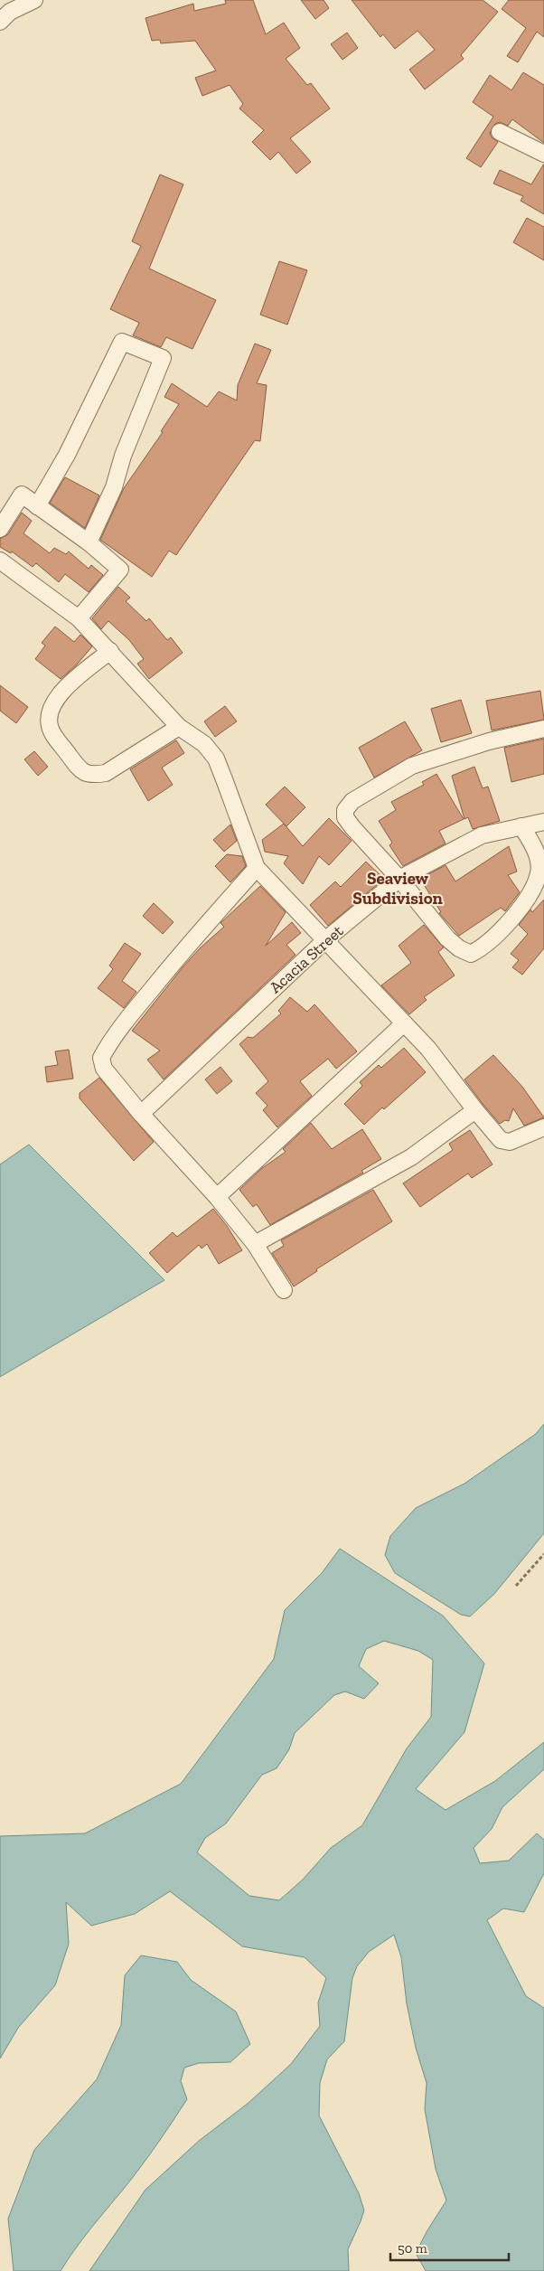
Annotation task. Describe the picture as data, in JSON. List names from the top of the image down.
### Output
{
  "streets": {
    "street": ["Acacia Street"]
  },
  "districts": ["Seaview Subdivision"],
  "scale_bar": "50 m"
}
